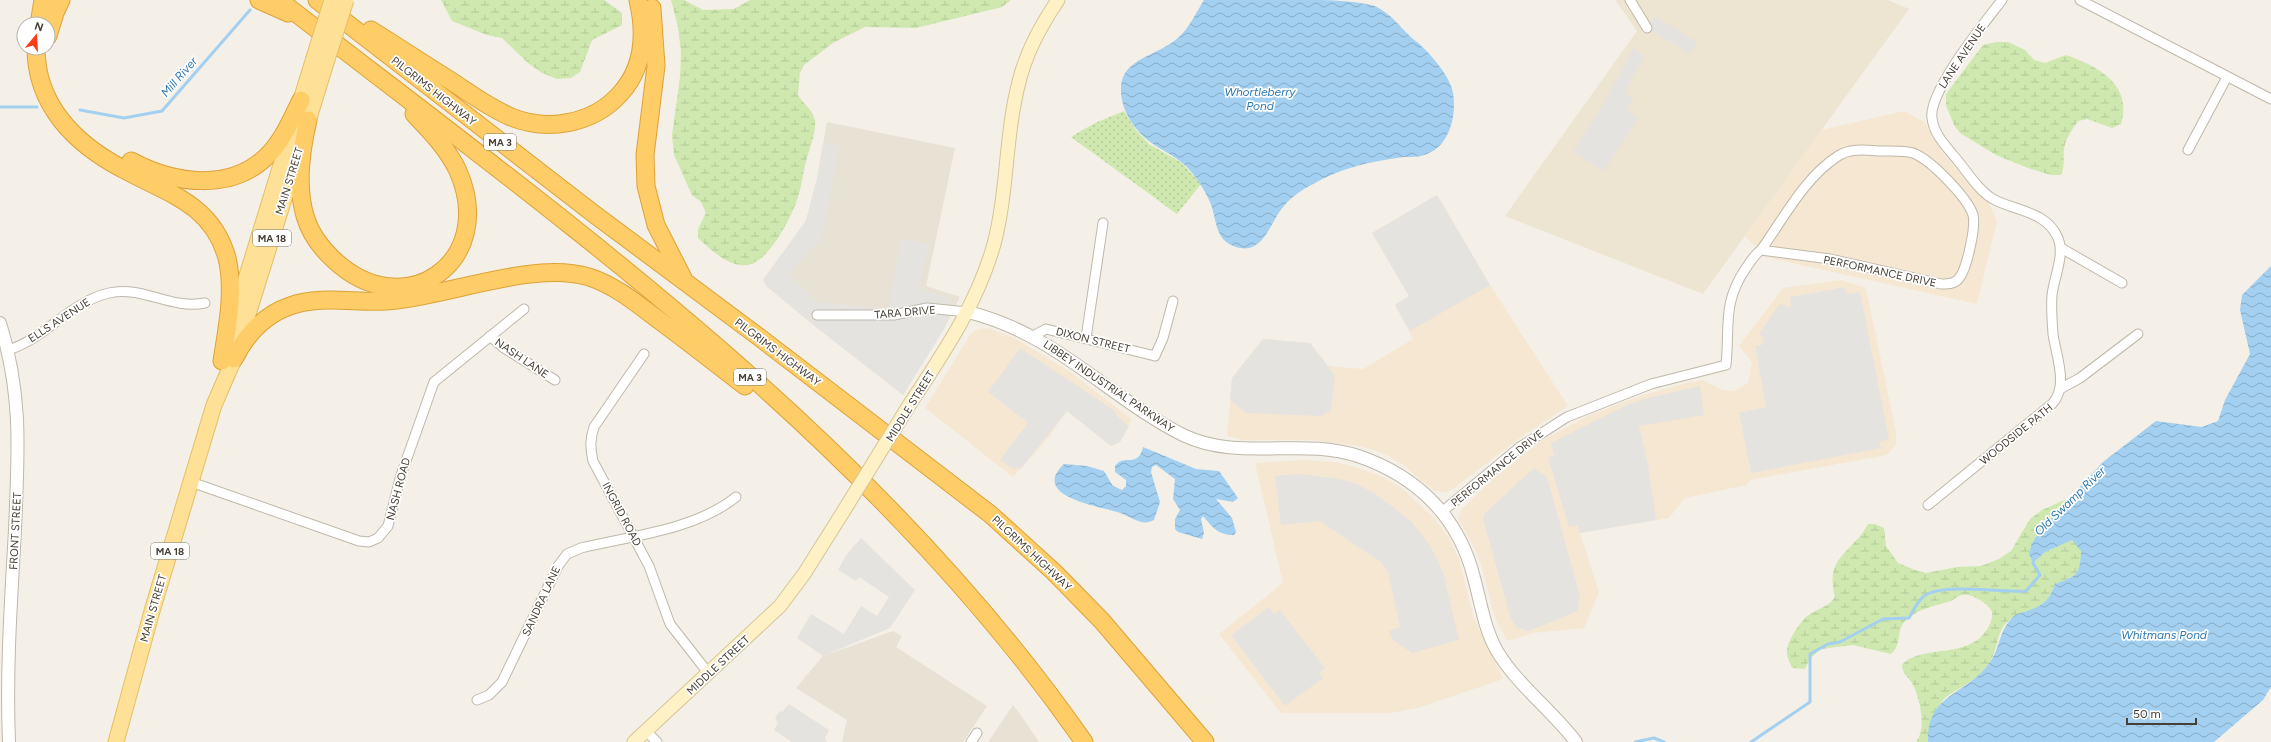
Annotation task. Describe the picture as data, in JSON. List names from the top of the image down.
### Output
{
  "streets": {
    "highway": ["PILGRIMS HIGHWAY", "MA 3"],
    "main road": ["MAIN STREET", "MA 18", "MIDDLE STREET"],
    "street": [
      "LANE AVENUE",
      "PERFORMANCE DRIVE",
      "TARA DRIVE",
      "ELLS AVENUE",
      "DIXON STREET",
      "NASH LANE",
      "LIBBEY INDUSTRIAL PARKWAY",
      "WOODSIDE PATH",
      "NASH ROAD",
      "INGRID ROAD",
      "FRONT STREET",
      "SANDRA LANE"
    ]
  },
  "crossings": [
    ["MAIN STREET", "NASH ROAD"],
    ["PERFORMANCE DRIVE", "LIBBEY INDUSTRIAL PARKWAY"],
    ["TARA DRIVE", "LIBBEY INDUSTRIAL PARKWAY"],
    ["TARA DRIVE", "MIDDLE STREET"],
    ["ELLS AVENUE", "FRONT STREET"],
    ["DIXON STREET", "LIBBEY INDUSTRIAL PARKWAY"],
    ["NASH LANE", "NASH ROAD"],
    ["LIBBEY INDUSTRIAL PARKWAY", "MIDDLE STREET"],
    ["MIDDLE STREET", "INGRID ROAD"],
    ["INGRID ROAD", "SANDRA LANE"]
  ],
  "water": [
    "Mill River",
    "Whortleberry Pond",
    "Old Swamp River",
    "Whitmans Pond"
  ],
  "scale_bar": "50 m",
  "north": "top"
}
